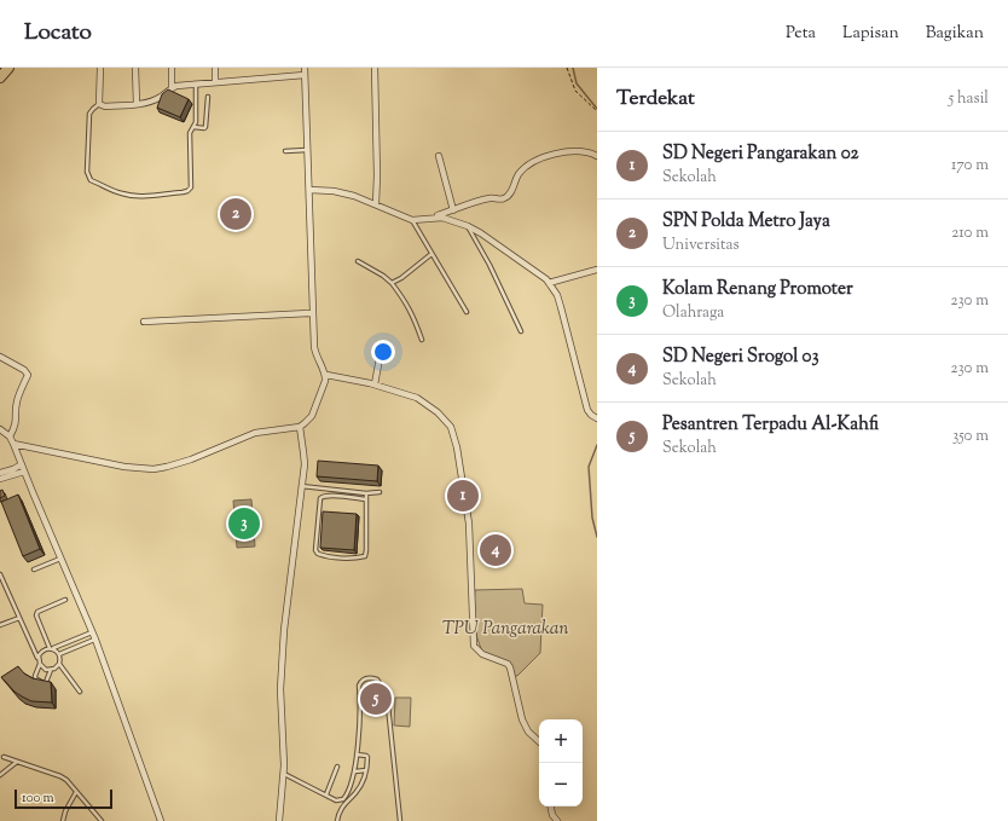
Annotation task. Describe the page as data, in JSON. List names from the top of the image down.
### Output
{
  "parks": ["TPU Pangarakan"],
  "scale_bar": "100 m",
  "page": {
    "header": "Locato",
    "nav": ["Peta", "Lapisan", "Bagikan"],
    "heading": ["Terdekat", "5 hasil"],
    "list": [
      {
        "mark": "1",
        "name": "SD Negeri Pangarakan 02",
        "note": "Sekolah",
        "value": "170 m"
      },
      {
        "mark": "2",
        "name": "SPN Polda Metro Jaya",
        "note": "Universitas",
        "value": "210 m"
      },
      {
        "mark": "3",
        "name": "Kolam Renang Promoter",
        "note": "Olahraga",
        "value": "230 m"
      },
      {
        "mark": "4",
        "name": "SD Negeri Srogol 03",
        "note": "Sekolah",
        "value": "230 m"
      },
      {
        "mark": "5",
        "name": "Pesantren Terpadu Al-Kahfi",
        "note": "Sekolah",
        "value": "350 m"
      }
    ],
    "pins": [
      "2",
      "1",
      "3",
      "4",
      "5"
    ],
    "map_buttons": ["+", "−"],
    "scale": "100 m"
  }
}
